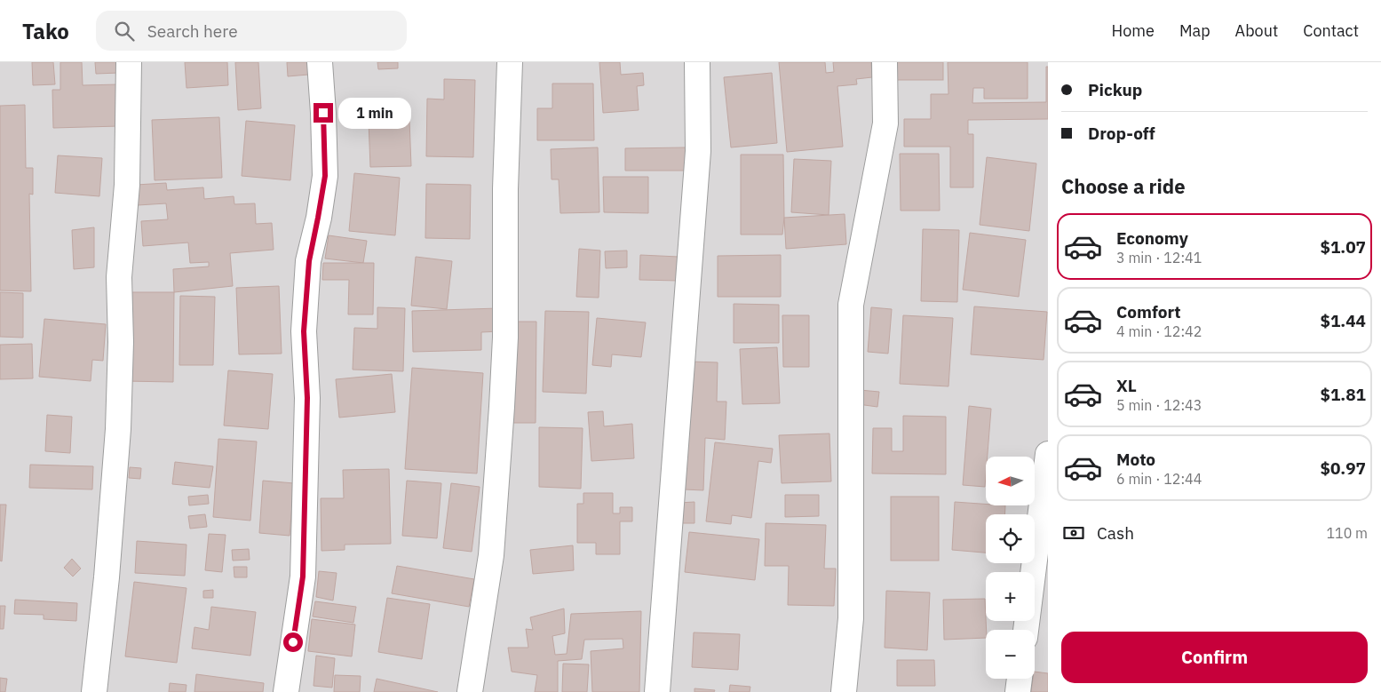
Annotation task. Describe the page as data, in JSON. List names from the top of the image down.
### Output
{
  "north": "left",
  "page": {
    "header": "Tako",
    "search": "Search here",
    "nav": [
      "Home",
      "Map",
      "About",
      "Contact"
    ],
    "banner": ["Pickup", "Drop-off"],
    "bubble": "1 min",
    "heading": "Choose a ride",
    "list": [
      {
        "name": "Economy",
        "note": "3 min · 12:41",
        "value": "$1.07"
      },
      {
        "name": "Comfort",
        "note": "4 min · 12:42",
        "value": "$1.44"
      },
      {
        "name": "XL",
        "note": "5 min · 12:43",
        "value": "$1.81"
      },
      {
        "name": "Moto",
        "note": "6 min · 12:44",
        "value": "$0.97"
      }
    ],
    "map_buttons": ["+", "−"],
    "pay": ["Cash", "110 m"],
    "buttons": "Confirm"
  }
}
